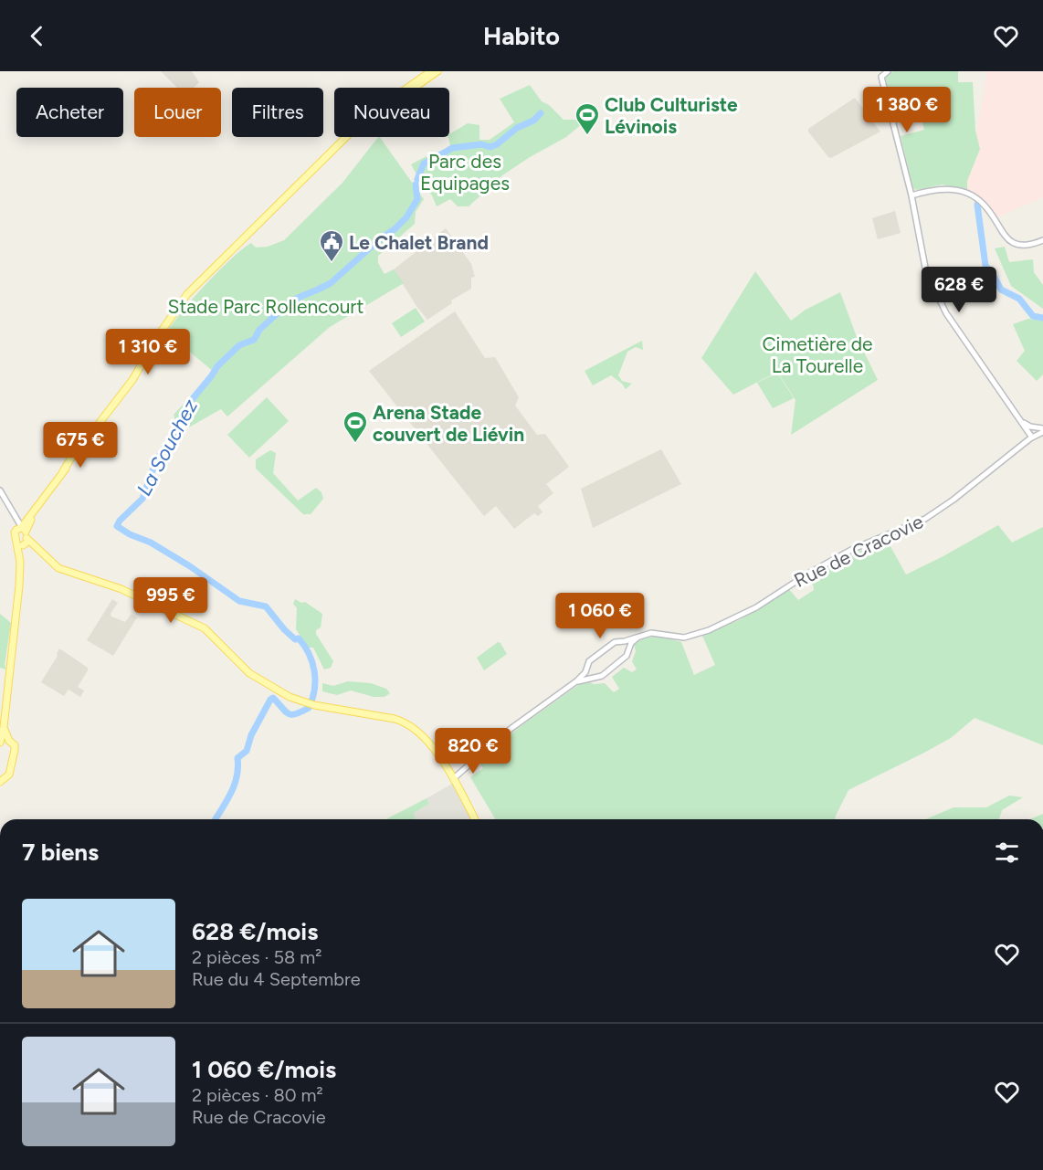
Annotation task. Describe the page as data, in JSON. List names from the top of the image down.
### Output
{
  "streets": {
    "street": ["Rue de Cracovie"]
  },
  "water": ["La Souchez"],
  "parks": ["Parc des Equipages", "Stade Parc Rollencourt", "Cimetière de La Tourelle"],
  "places": {
    "sports": ["Club Culturiste Lévinois", "Arena Stade couvert de Liévin"],
    "public building": ["Le Chalet Brand"]
  },
  "page": {
    "header": "Habito",
    "price": [
      "1 380 €",
      "628 €",
      "1 310 €",
      "675 €",
      "995 €",
      "1 060 €",
      "820 €"
    ],
    "chip": [
      "Acheter",
      "Louer",
      "Filtres",
      "Nouveau"
    ],
    "heading": "7 biens",
    "list": [
      {
        "name": "628 €/mois",
        "note": "2 pièces · 58 m² · Rue du 4 Septembre"
      },
      {
        "name": "1 060 €/mois",
        "note": "2 pièces · 80 m² · Rue de Cracovie"
      }
    ]
  }
}
